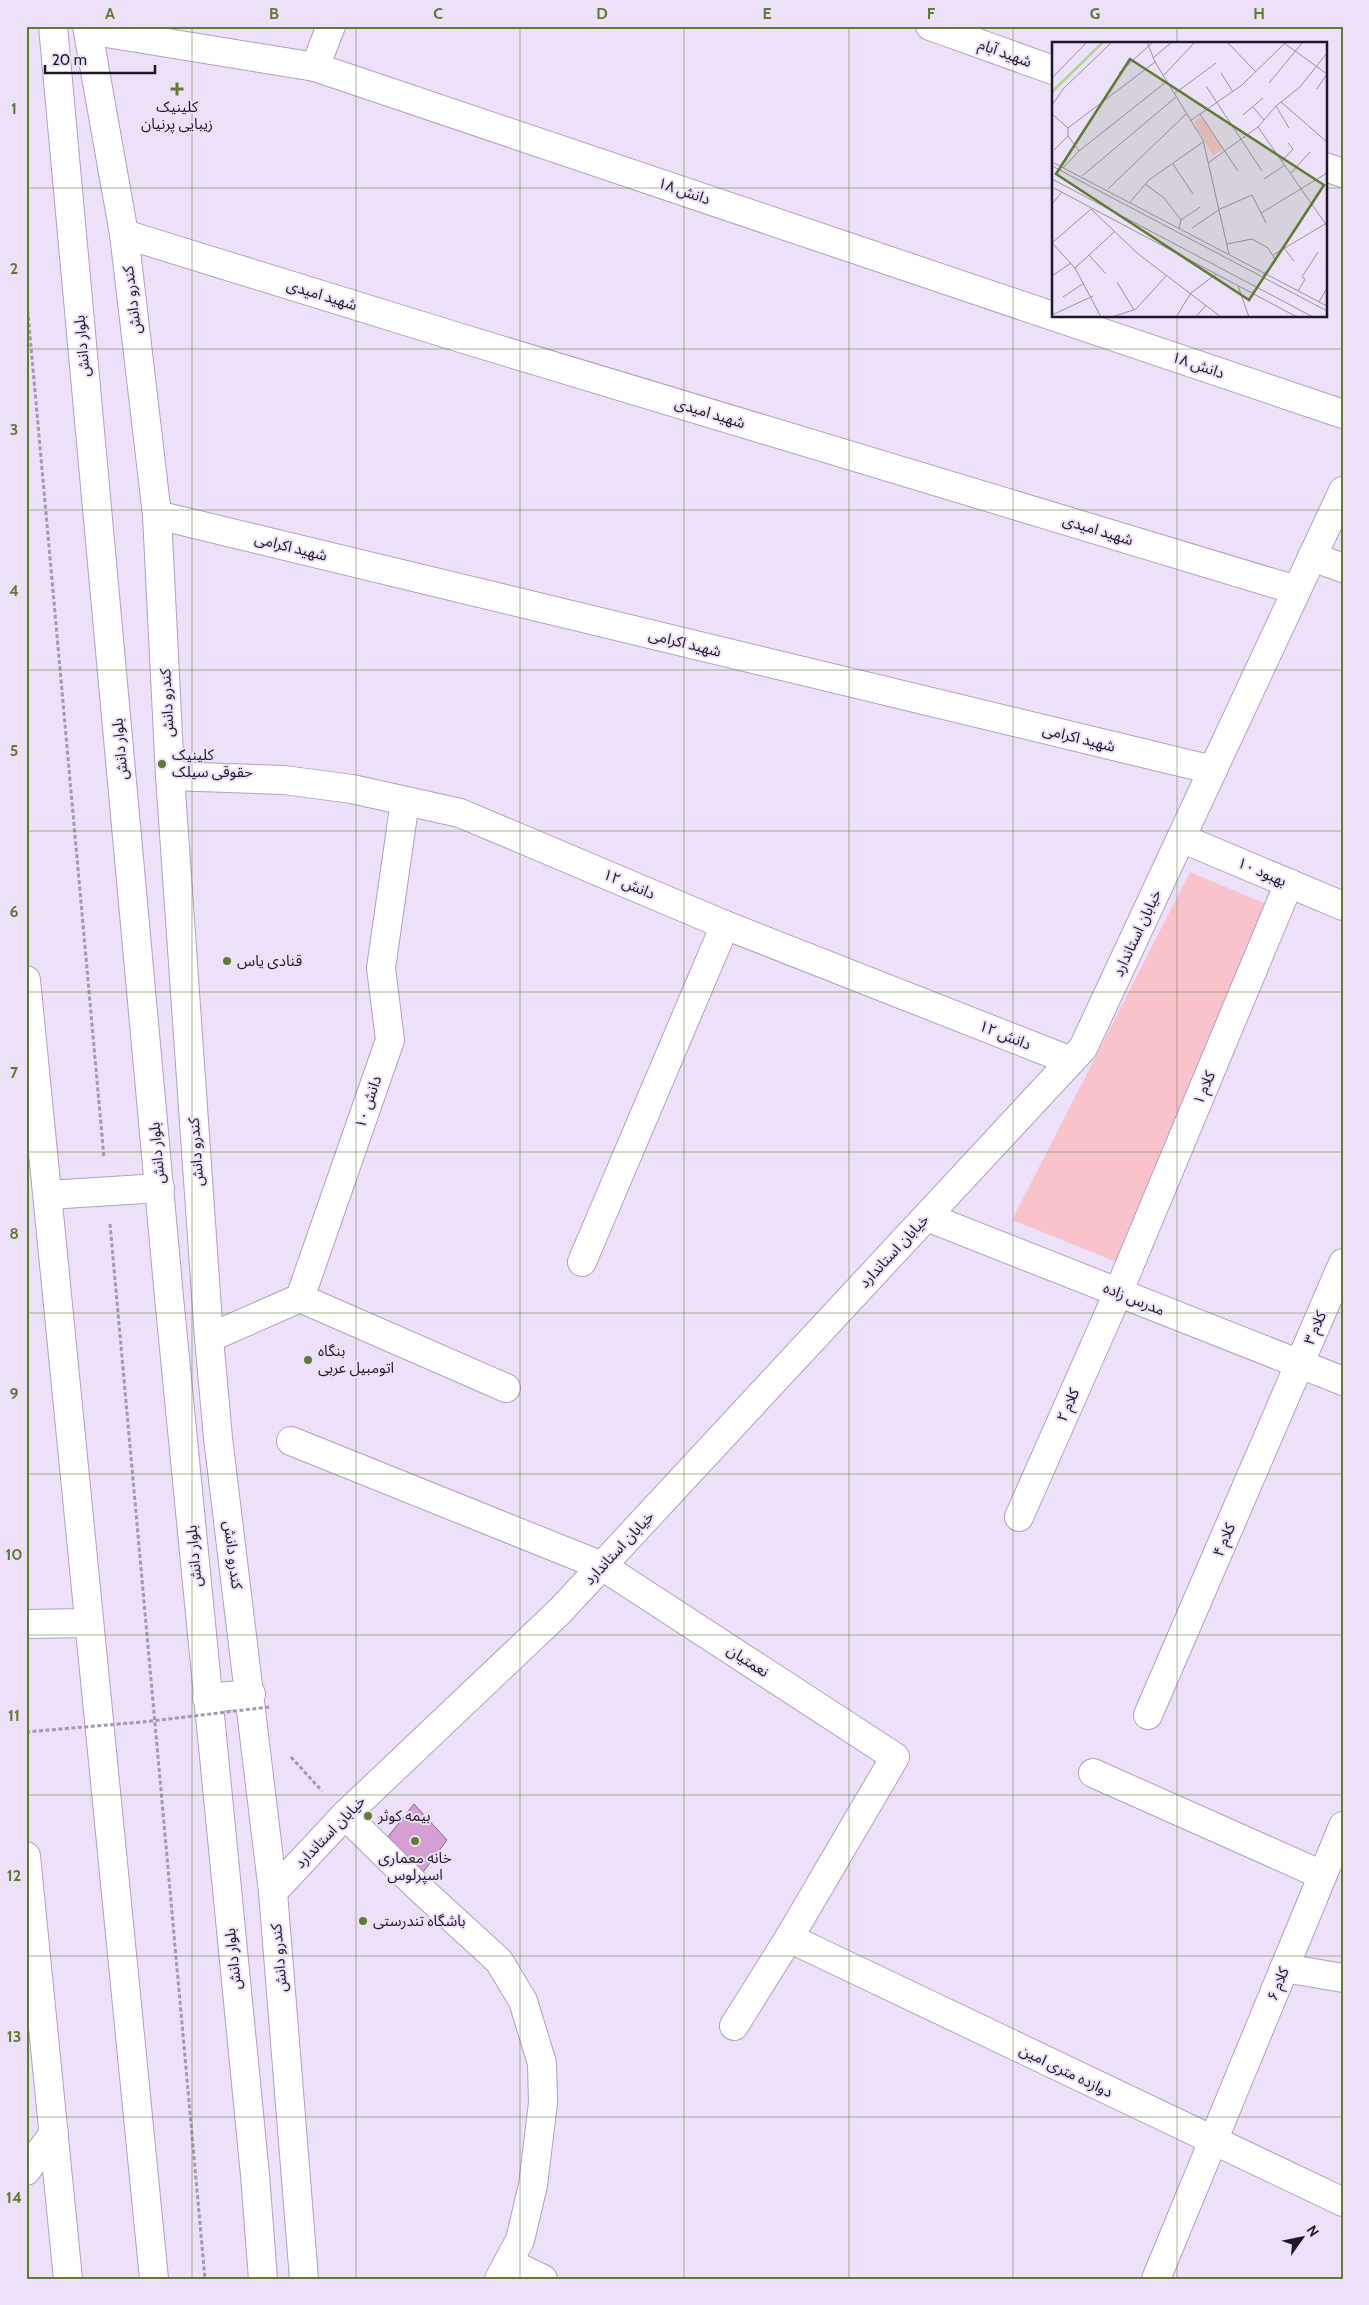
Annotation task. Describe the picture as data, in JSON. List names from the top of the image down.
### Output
{
  "streets": {
    "street": [
      "شهید آبام",
      "دانش ۱۸",
      "شهید امیدی",
      "کندرو دانش",
      "بلوار دانش",
      "شهید اکرامی",
      "بهبود ۱۰",
      "دانش ۱۲",
      "خیابان استاندارد",
      "کلام ۱",
      "دانش ۱۰",
      "مدرس زاده",
      "کلام ۳",
      "کلام ۲",
      "کلام ۴",
      "نعمتیان",
      "کلام ۶",
      "دوازده متری امین"
    ]
  },
  "crossings": [
    ["دانش ۱۸", "کندرو دانش"],
    ["شهید امیدی", "کندرو دانش"],
    ["شهید امیدی", "خیابان استاندارد"],
    ["کندرو دانش", "شهید اکرامی"],
    ["کندرو دانش", "دانش ۱۲"],
    ["کندرو دانش", "خیابان استاندارد"],
    ["شهید اکرامی", "خیابان استاندارد"],
    ["بهبود ۱۰", "خیابان استاندارد"],
    ["بهبود ۱۰", "کلام ۱"],
    ["دانش ۱۲", "خیابان استاندارد"],
    ["دانش ۱۲", "دانش ۱۰"],
    ["خیابان استاندارد", "مدرس زاده"],
    ["خیابان استاندارد", "نعمتیان"],
    ["کلام ۱", "مدرس زاده"],
    ["کلام ۱", "کلام ۲"],
    ["مدرس زاده", "کلام ۳"],
    ["مدرس زاده", "کلام ۲"],
    ["مدرس زاده", "کلام ۴"],
    ["کلام ۳", "کلام ۴"],
    ["نعمتیان", "دوازده متری امین"],
    ["کلام ۶", "دوازده متری امین"]
  ],
  "places": {
    "health": ["کلینیک زیبایی پرنیان"],
    "other": [
      "کلینیک حقوقی سیلک",
      "قنادی یاس",
      "بنگاه اتومبیل عربی",
      "بیمه کوثر",
      "خانه معماری اسپرلوس",
      "باشگاه تندرستی"
    ]
  },
  "scale_bar": "20 m",
  "north": "top right",
  "grid": {
    "columns": [
      "A",
      "B",
      "C",
      "D",
      "E",
      "F",
      "G",
      "H"
    ],
    "rows": [
      "1",
      "2",
      "3",
      "4",
      "5",
      "6",
      "7",
      "8",
      "9",
      "10",
      "11",
      "12",
      "13",
      "14"
    ]
  }
}
